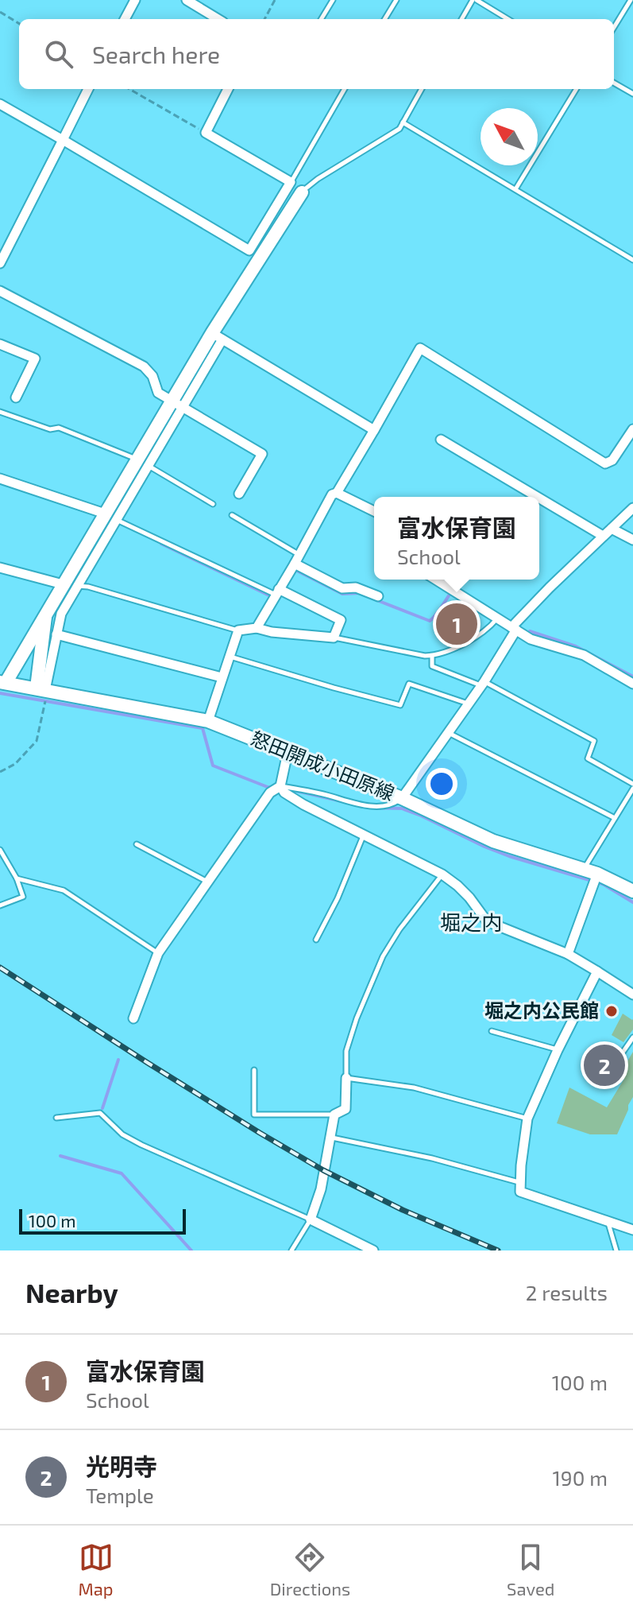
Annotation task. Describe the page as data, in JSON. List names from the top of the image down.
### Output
{
  "streets": {
    "main road": ["怒田開成小田原線"]
  },
  "districts": ["堀之内"],
  "places": ["堀之内公民館"],
  "scale_bar": "100 m",
  "north": "top left",
  "page": {
    "search": "Search here",
    "popup": ["富水保育園", "School"],
    "pins": ["1", "2"],
    "scale": "100 m",
    "heading": ["Nearby", "2 results"],
    "list": [
      {
        "mark": "1",
        "name": "富水保育園",
        "note": "School",
        "value": "100 m"
      },
      {
        "mark": "2",
        "name": "光明寺",
        "note": "Temple",
        "value": "190 m"
      }
    ],
    "nav": ["Map", "Directions", "Saved"]
  }
}
